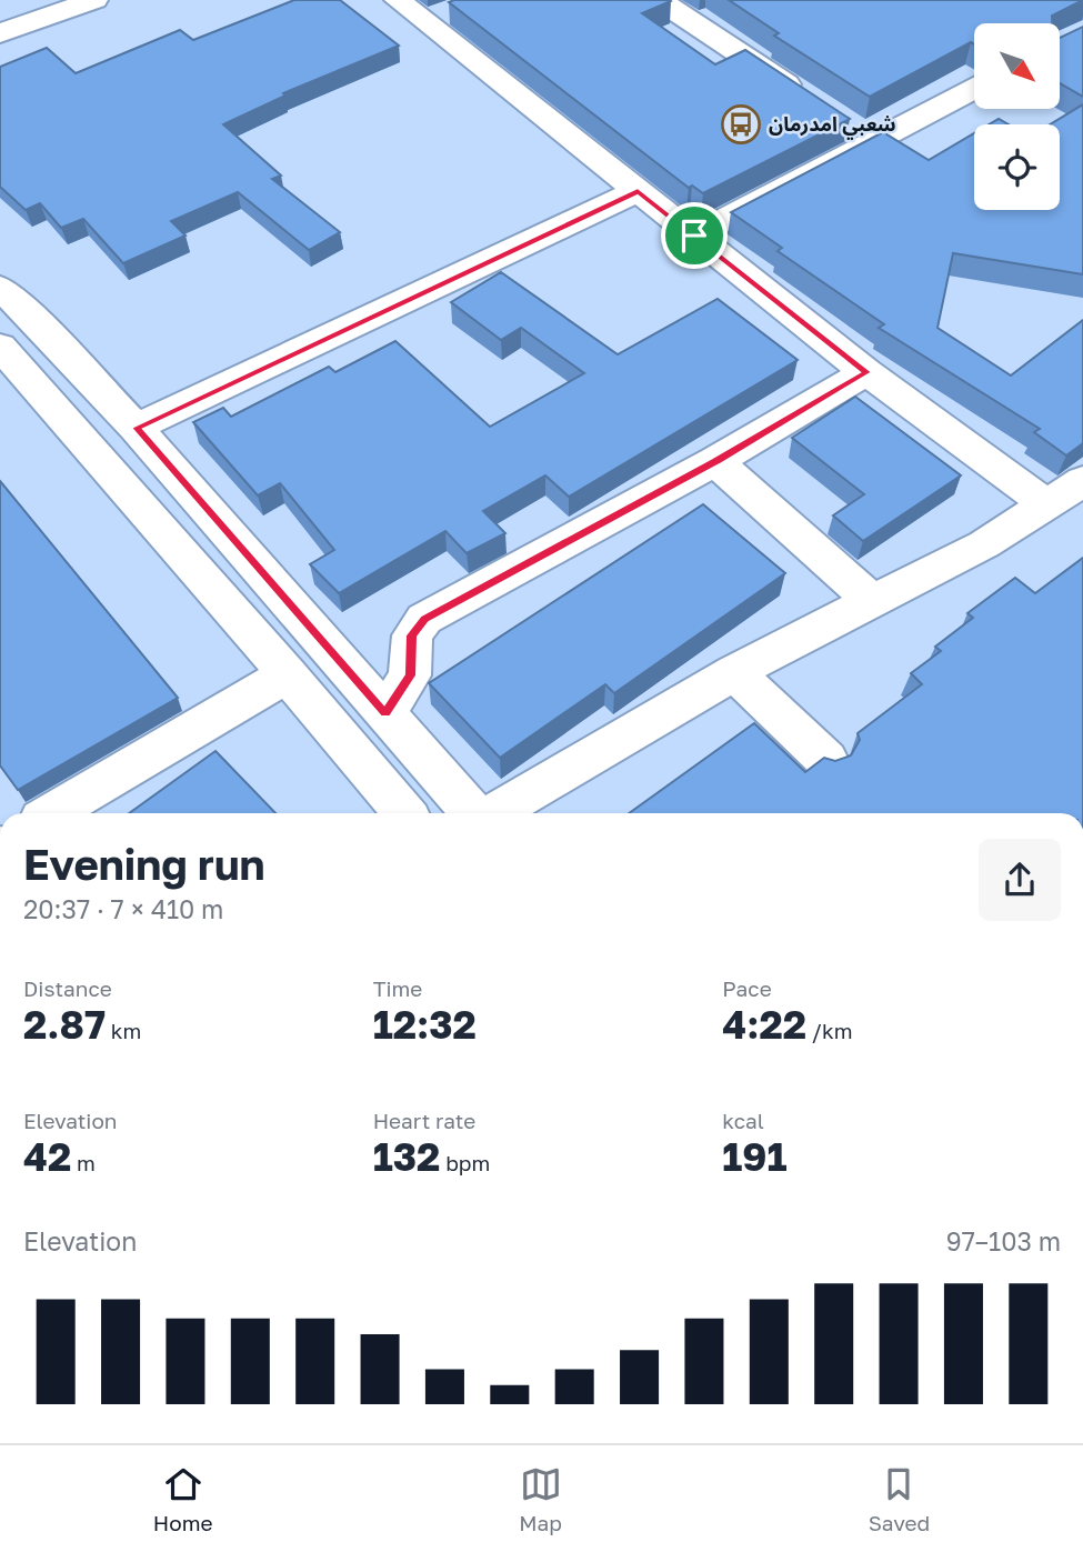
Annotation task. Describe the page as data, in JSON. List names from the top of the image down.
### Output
{
  "places": {
    "bus stop": ["شعبي امدرمان"]
  },
  "north": "bottom right",
  "page": {
    "heading": ["Evening run", "20:37 · 7 × 410 m"],
    "stats": [
      ["Distance", "2.87 km"],
      ["Time", "12:32"],
      ["Pace", "4:22 /km"],
      ["Elevation", "42 m"],
      ["Heart rate", "132 bpm"],
      ["kcal", "191"]
    ],
    "chart": ["Elevation", "97–103 m"],
    "tabs": ["Home", "Map", "Saved"]
  }
}
